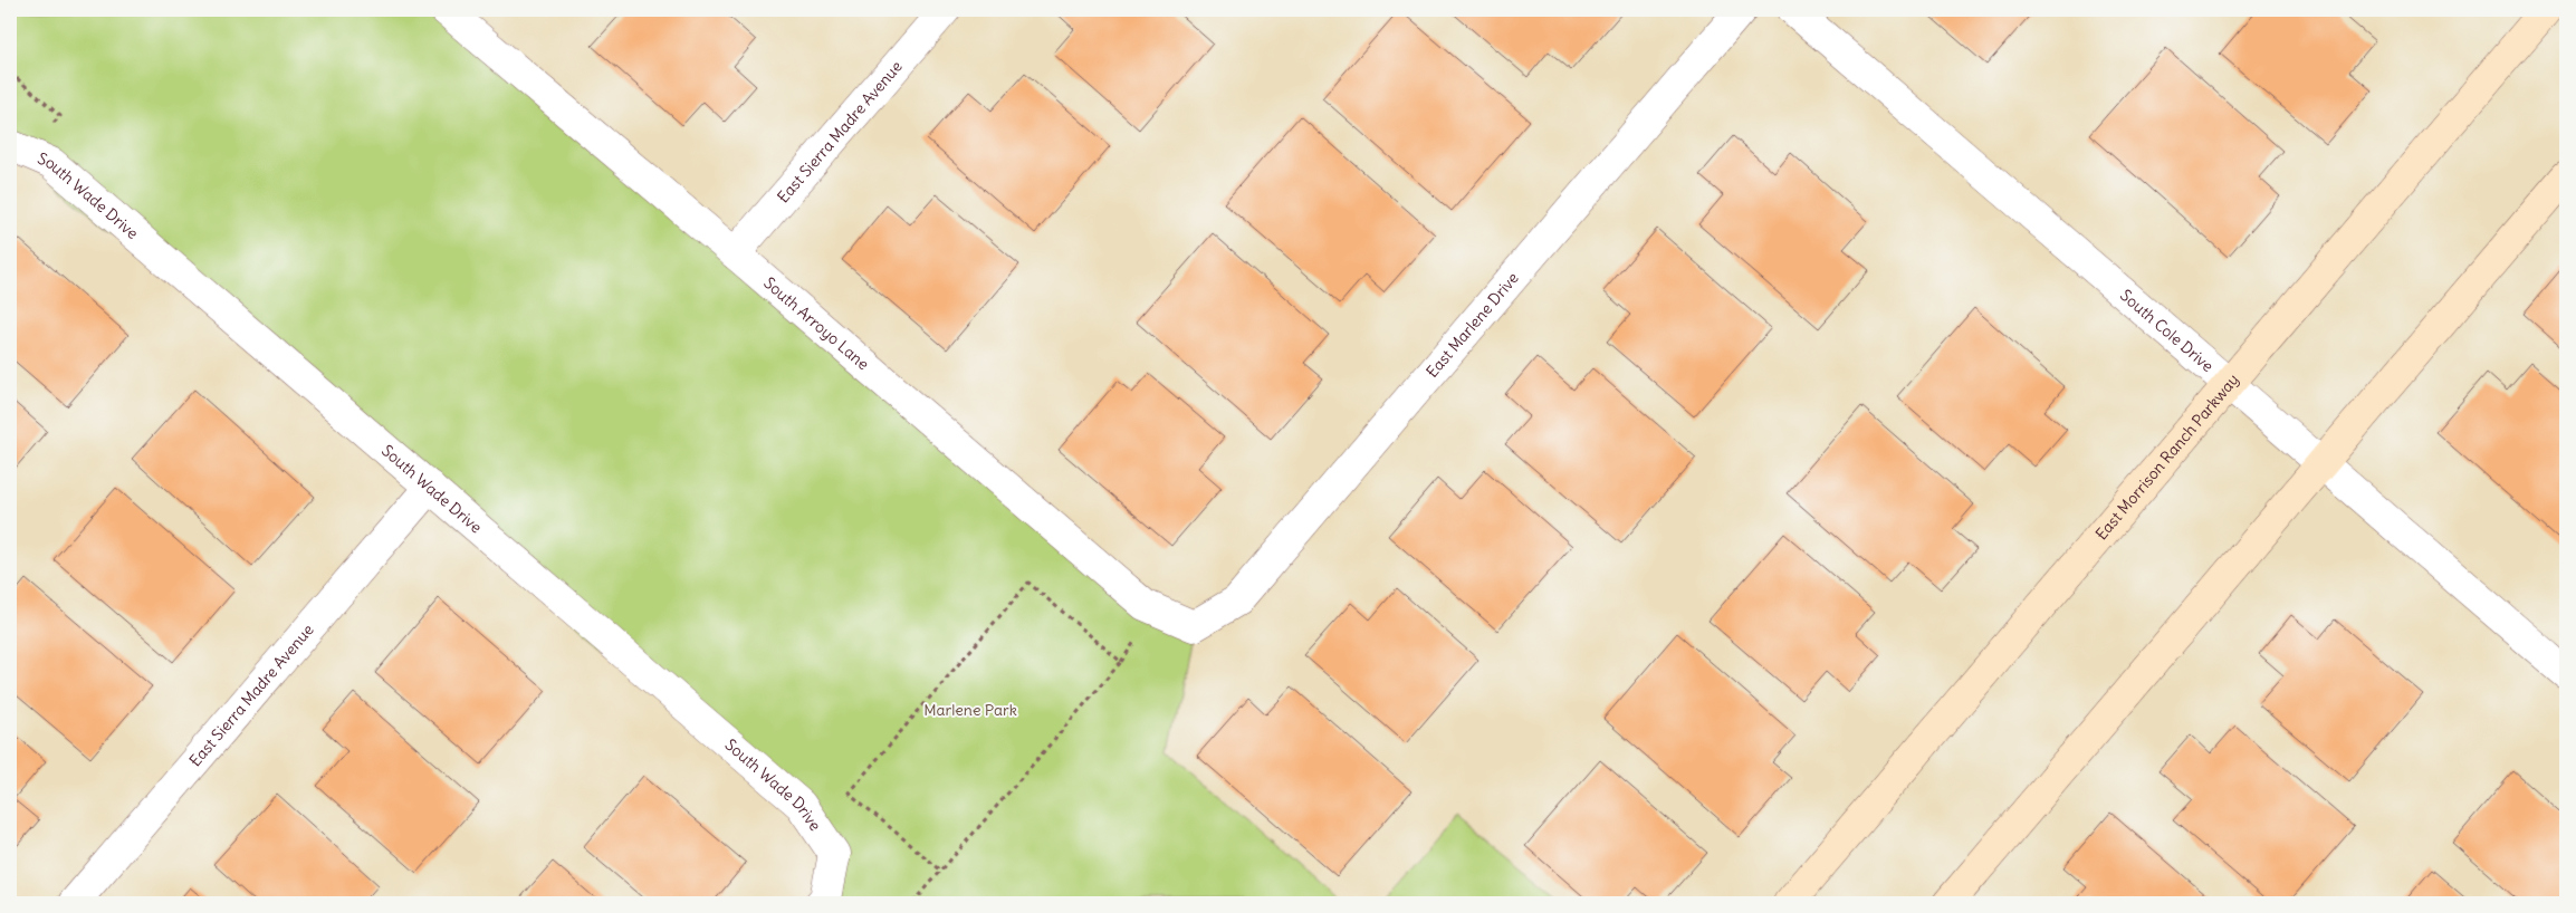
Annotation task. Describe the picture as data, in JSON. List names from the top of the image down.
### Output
{
  "streets": {
    "street": [
      "East Sierra Madre Avenue",
      "South Wade Drive",
      "South Arroyo Lane",
      "East Marlene Drive",
      "South Cole Drive",
      "East Morrison Ranch Parkway"
    ]
  },
  "crossings": [
    ["East Sierra Madre Avenue", "South Wade Drive"],
    ["East Sierra Madre Avenue", "South Arroyo Lane"],
    ["South Arroyo Lane", "East Marlene Drive"],
    ["South Cole Drive", "East Morrison Ranch Parkway"]
  ],
  "parks": ["Marlene Park"]
}
